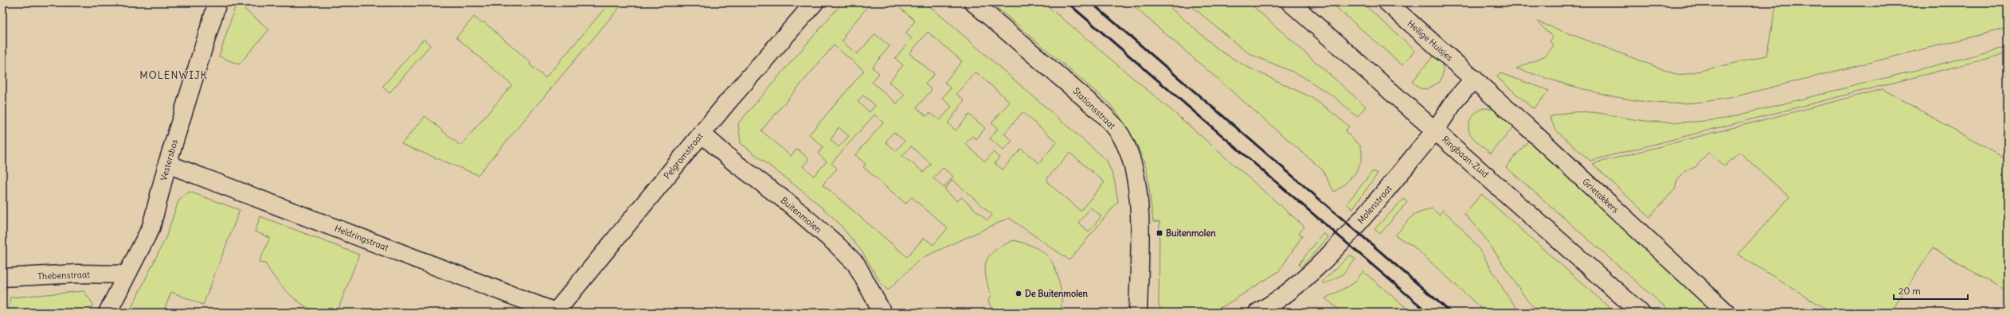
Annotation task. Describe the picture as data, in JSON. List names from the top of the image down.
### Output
{
  "streets": {
    "street": [
      "Heilige Huisjes",
      "Stationsstraat",
      "Pelgromstraat",
      "Ringbaan-Zuid",
      "Vestersbos",
      "Grietakkers",
      "Molenstraat",
      "Buitenmolen",
      "Heldringstraat",
      "Thebenstraat"
    ]
  },
  "crossings": [
    ["Heilige Huisjes", "Grietakkers"],
    ["Heilige Huisjes", "Molenstraat"],
    ["Pelgromstraat", "Buitenmolen"],
    ["Pelgromstraat", "Heldringstraat"],
    ["Ringbaan-Zuid", "Molenstraat"],
    ["Vestersbos", "Heldringstraat"],
    ["Vestersbos", "Thebenstraat"],
    ["Grietakkers", "Molenstraat"]
  ],
  "districts": ["MOLENWIJK"],
  "places": {
    "transit": ["Buitenmolen"],
    "other": ["De Buitenmolen"]
  },
  "scale_bar": "20 m"
}
